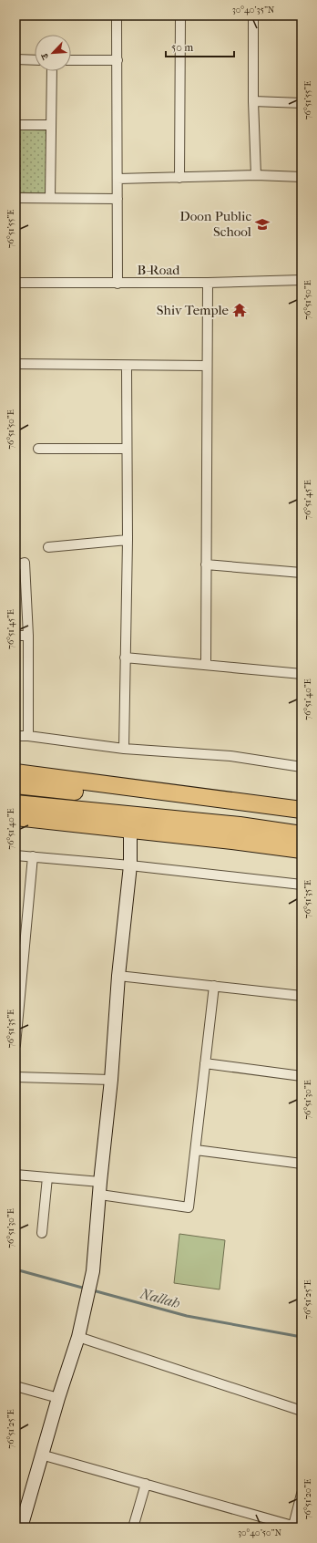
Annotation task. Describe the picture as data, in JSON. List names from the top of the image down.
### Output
{
  "streets": {
    "street": ["B-Road"]
  },
  "water": ["Nallah"],
  "places": {
    "school or university": ["Doon Public School"],
    "temple": ["Shiv Temple"]
  },
  "scale_bar": "50 m",
  "north": "bottom left",
  "coordinates": [
    "30°40'35\"N",
    "76°51'55\"E",
    "76°51'50\"E",
    "76°51'45\"E",
    "76°51'40\"E",
    "76°51'35\"E",
    "76°51'30\"E",
    "76°51'25\"E",
    "76°51'20\"E",
    "30°40'50\"N"
  ]
}
